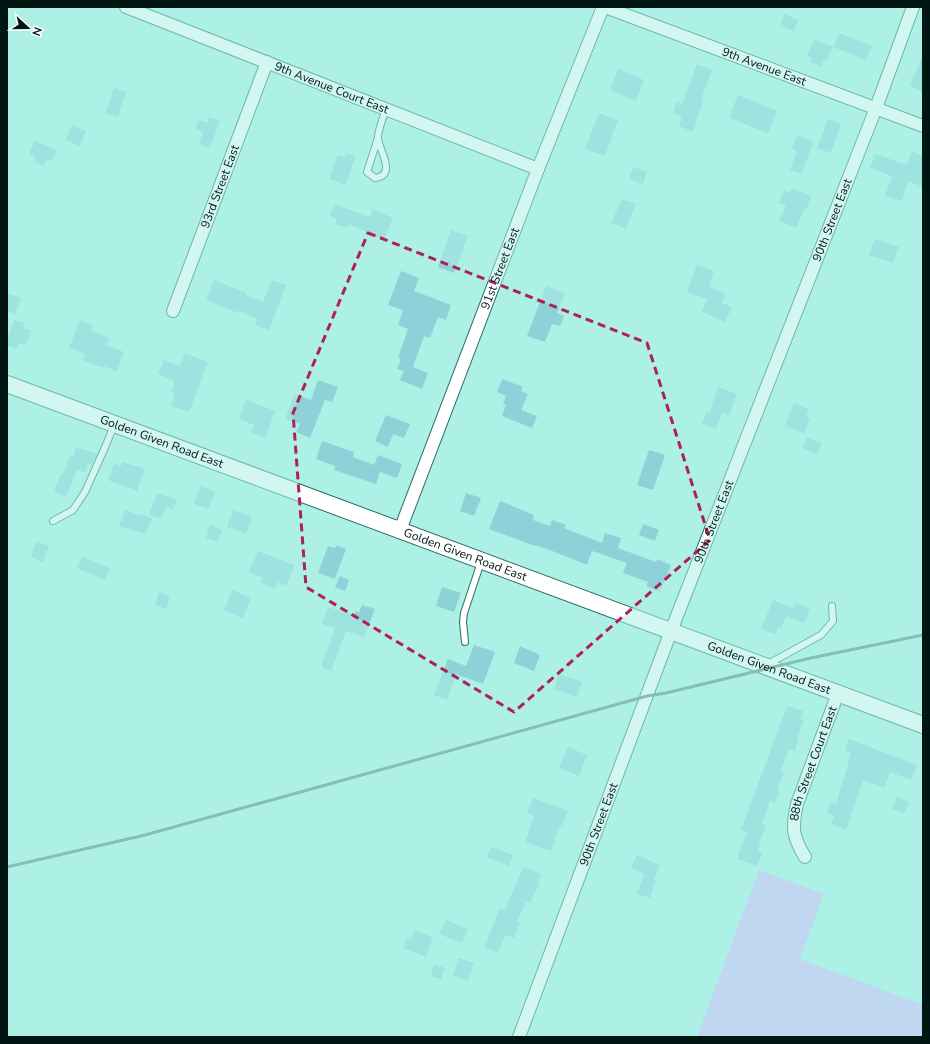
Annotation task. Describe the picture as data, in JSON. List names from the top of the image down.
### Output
{
  "streets": {
    "street": [
      "9th Avenue East",
      "9th Avenue Court East",
      "93rd Street East",
      "90th Street East",
      "91st Street East",
      "Golden Given Road East",
      "88th Street Court East"
    ]
  },
  "crossings": [
    ["9th Avenue East", "90th Street East"],
    ["9th Avenue East", "91st Street East"],
    ["9th Avenue Court East", "93rd Street East"],
    ["9th Avenue Court East", "91st Street East"],
    ["90th Street East", "Golden Given Road East"],
    ["91st Street East", "Golden Given Road East"],
    ["Golden Given Road East", "88th Street Court East"]
  ],
  "north": "right"
}
